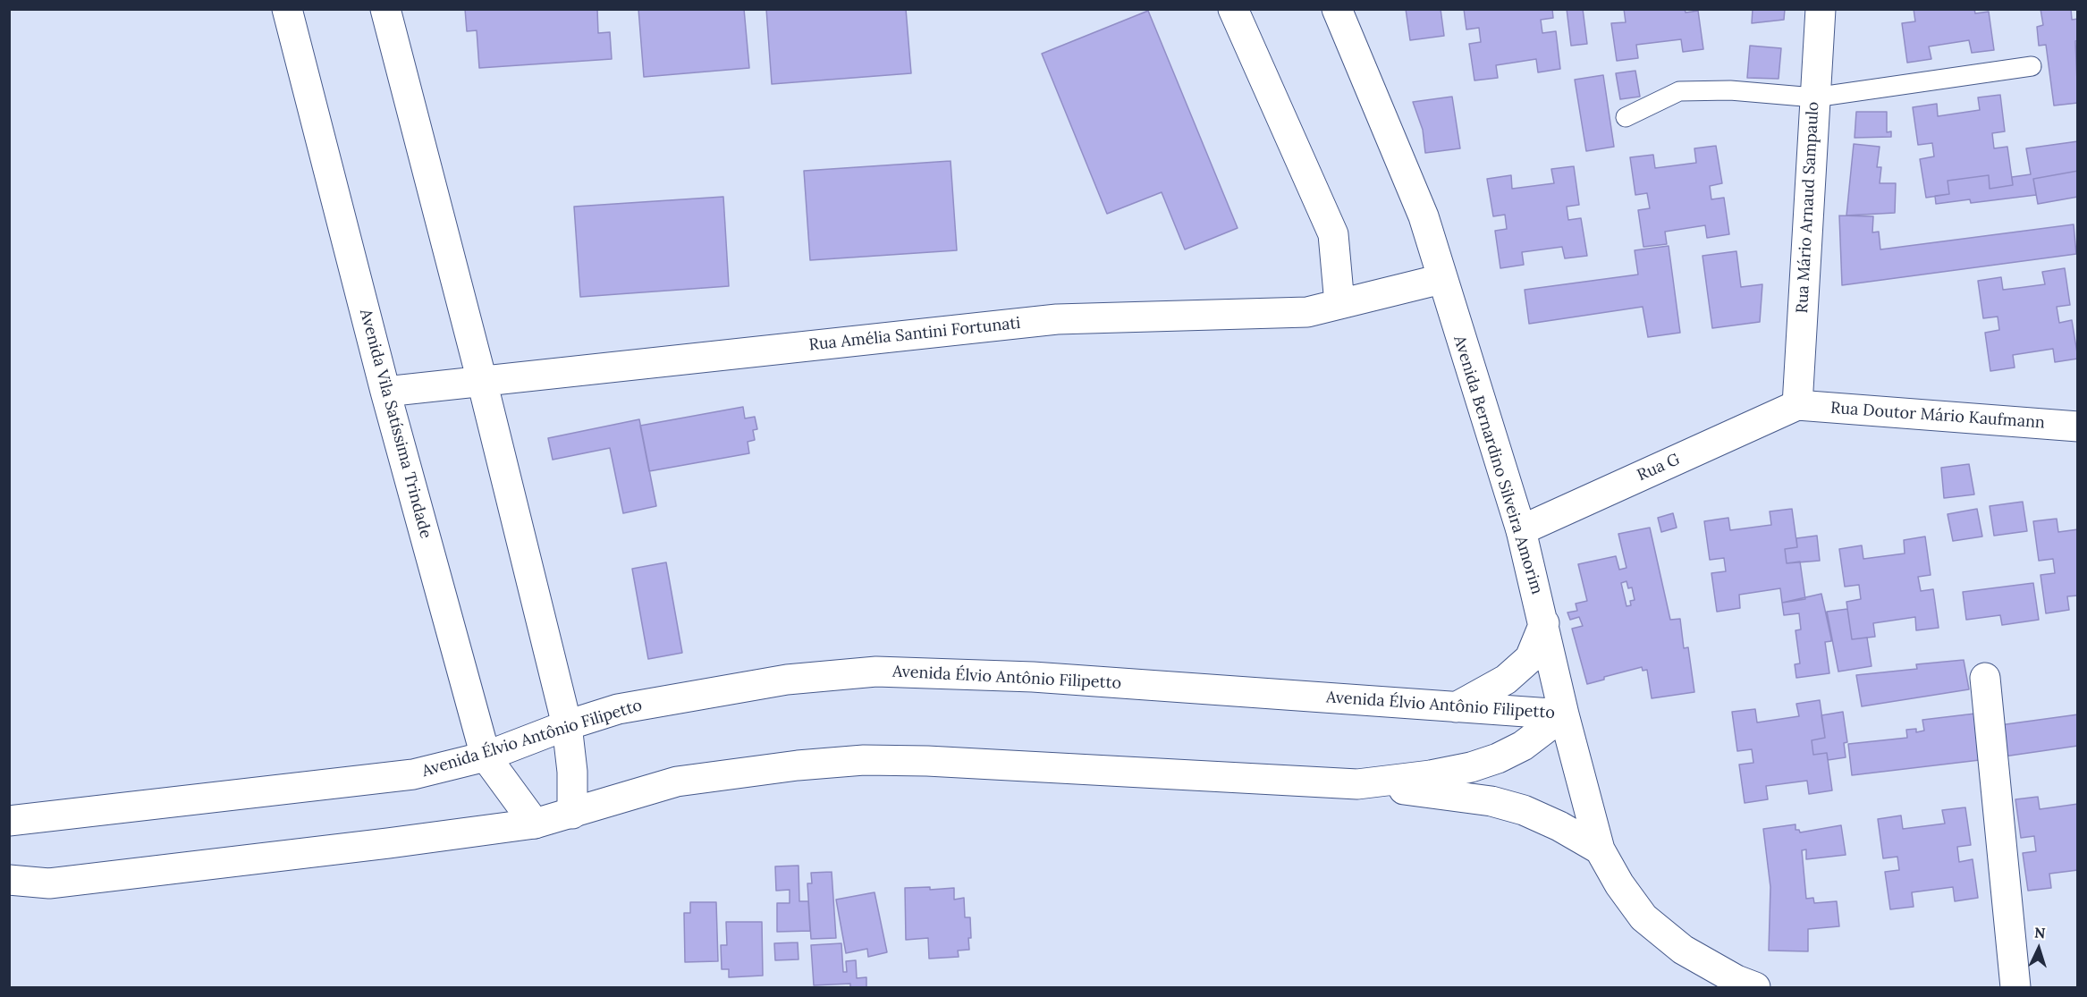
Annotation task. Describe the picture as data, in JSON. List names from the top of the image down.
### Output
{
  "streets": {
    "main road": [
      "Rua Mário Arnaud Sampaulo",
      "Rua Amélia Santini Fortunati",
      "Rua Doutor Mário Kaufmann",
      "Avenida Vila Satíssima Trindade",
      "Avenida Bernardino Silveira Amorim",
      "Rua G",
      "Avenida Élvio Antônio Filipetto"
    ]
  },
  "crossings": [
    ["Rua Mário Arnaud Sampaulo", "Rua Doutor Mário Kaufmann"],
    ["Rua Mário Arnaud Sampaulo", "Rua G"],
    ["Rua Amélia Santini Fortunati", "Avenida Vila Satíssima Trindade"],
    ["Rua Amélia Santini Fortunati", "Avenida Bernardino Silveira Amorim"],
    ["Rua Doutor Mário Kaufmann", "Rua G"],
    ["Avenida Vila Satíssima Trindade", "Avenida Élvio Antônio Filipetto"],
    ["Avenida Bernardino Silveira Amorim", "Rua G"],
    ["Avenida Bernardino Silveira Amorim", "Avenida Élvio Antônio Filipetto"]
  ],
  "north": "top"
}
